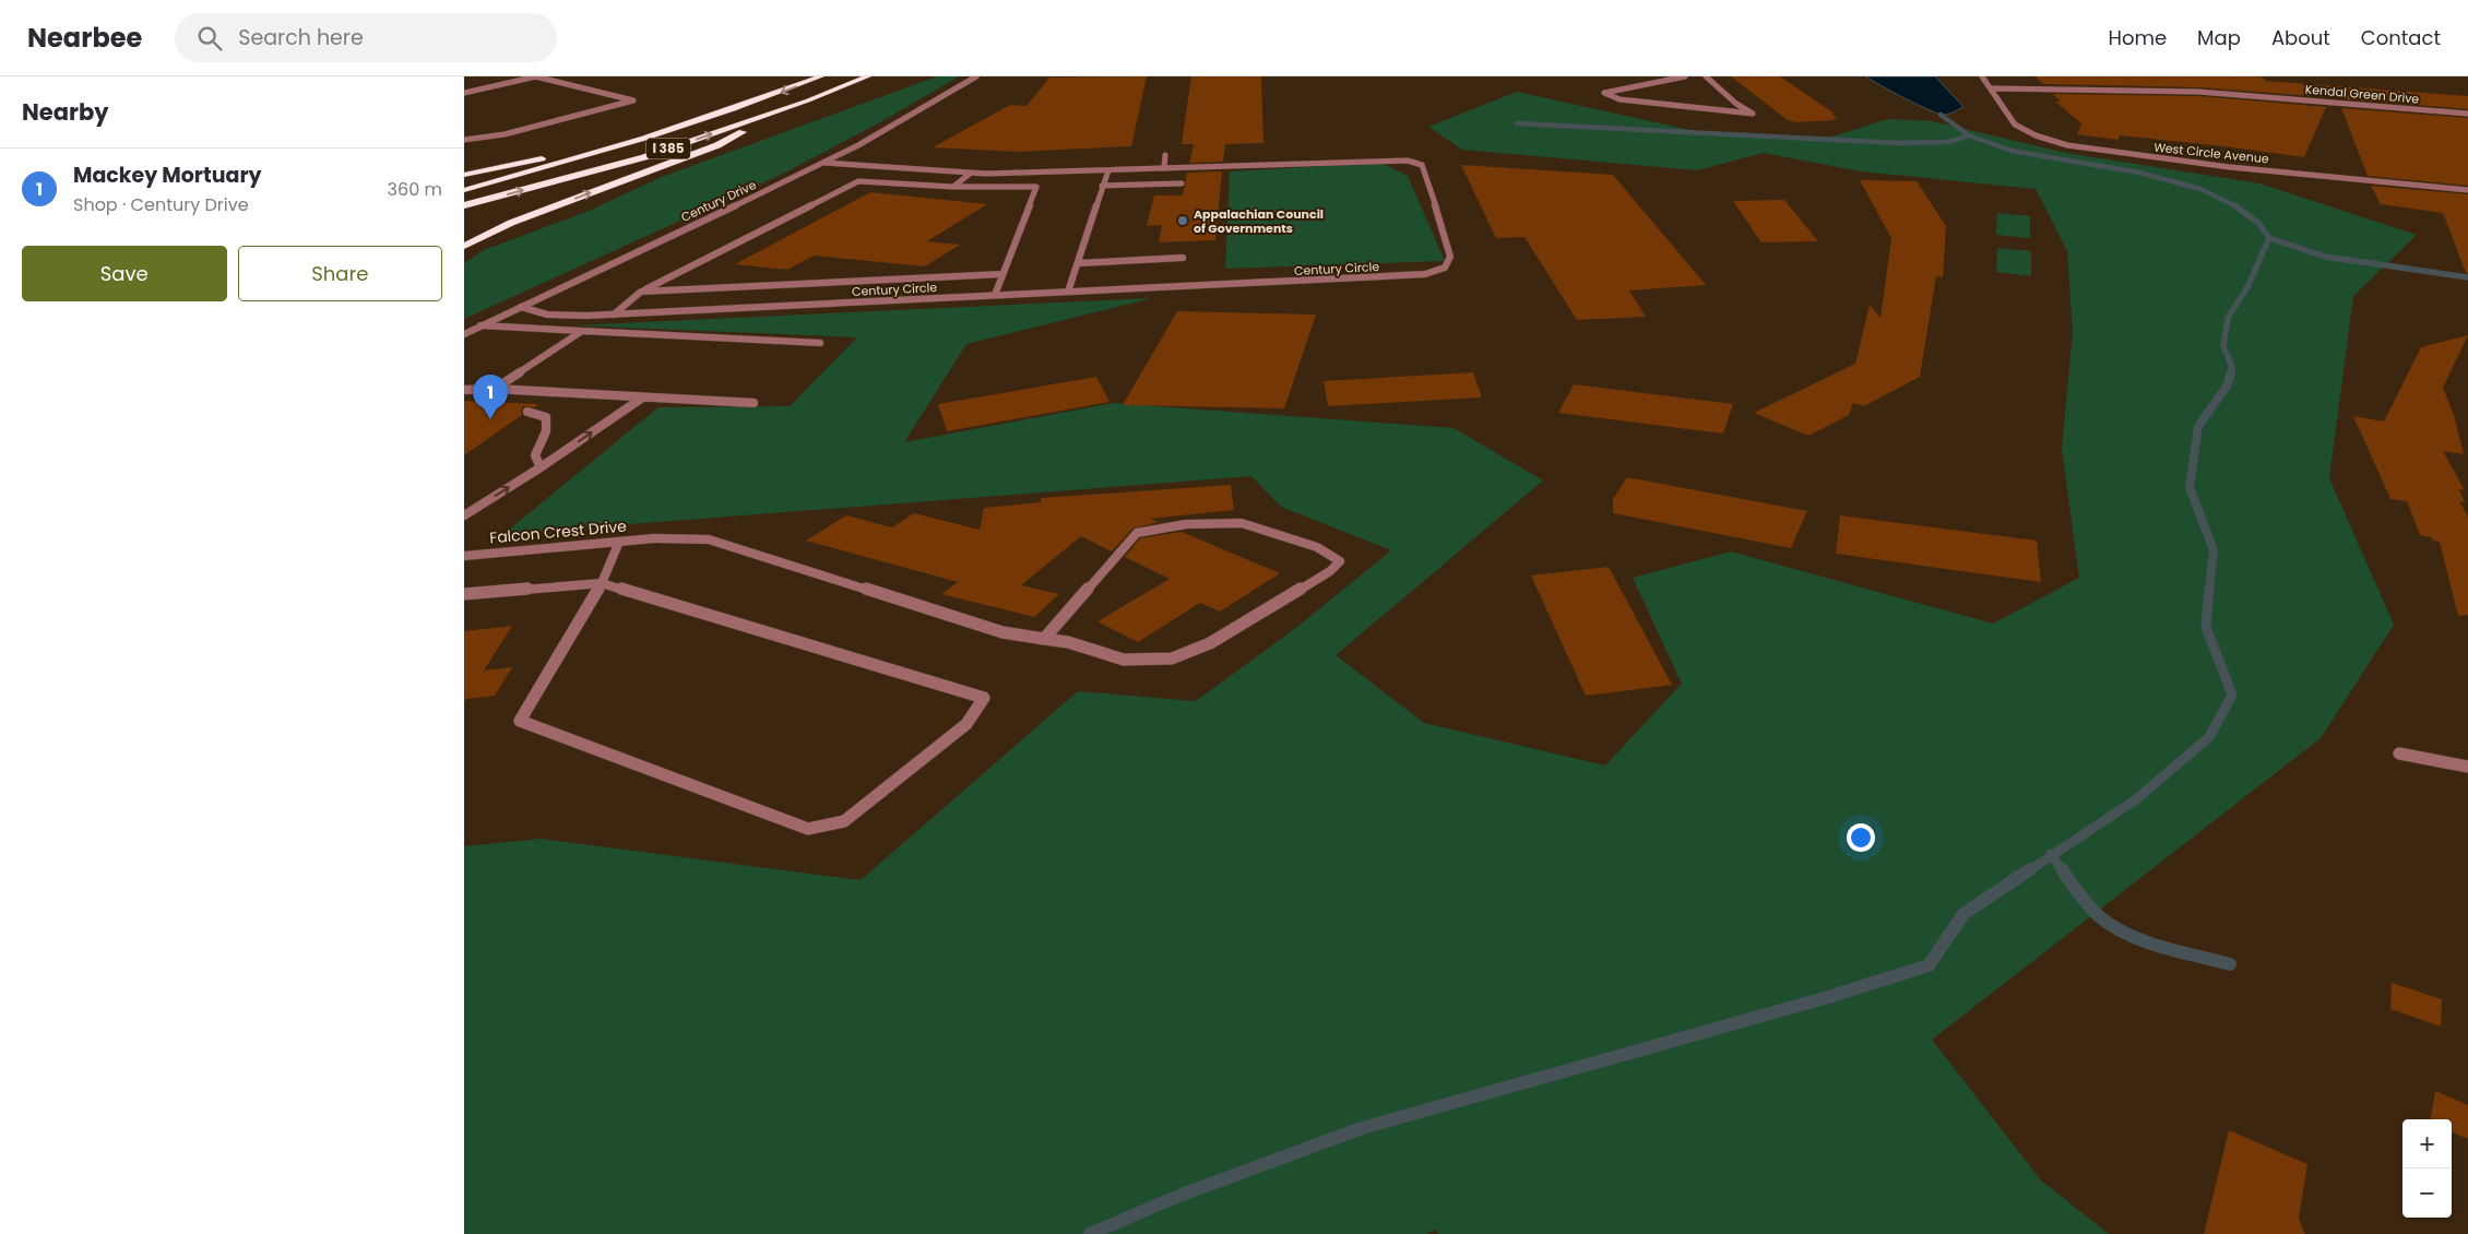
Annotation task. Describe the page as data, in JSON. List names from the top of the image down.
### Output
{
  "streets": {
    "highway": ["I 385"],
    "street": [
      "Kendal Green Drive",
      "West Circle Avenue",
      "Century Drive",
      "Century Circle",
      "Falcon Crest Drive"
    ]
  },
  "crossings": [
    ["Kendal Green Drive", "West Circle Avenue"],
    ["Century Drive", "Century Circle"]
  ],
  "places": ["Appalachian Council of Governments"],
  "page": {
    "header": "Nearbee",
    "search": "Search here",
    "nav": [
      "Home",
      "Map",
      "About",
      "Contact"
    ],
    "heading": "Nearby",
    "list": [
      {
        "mark": "1",
        "name": "Mackey Mortuary",
        "note": "Shop · Century Drive",
        "value": "360 m"
      }
    ],
    "buttons": ["Save", "Share"],
    "pins": "1",
    "map_buttons": ["+", "−"]
  }
}
